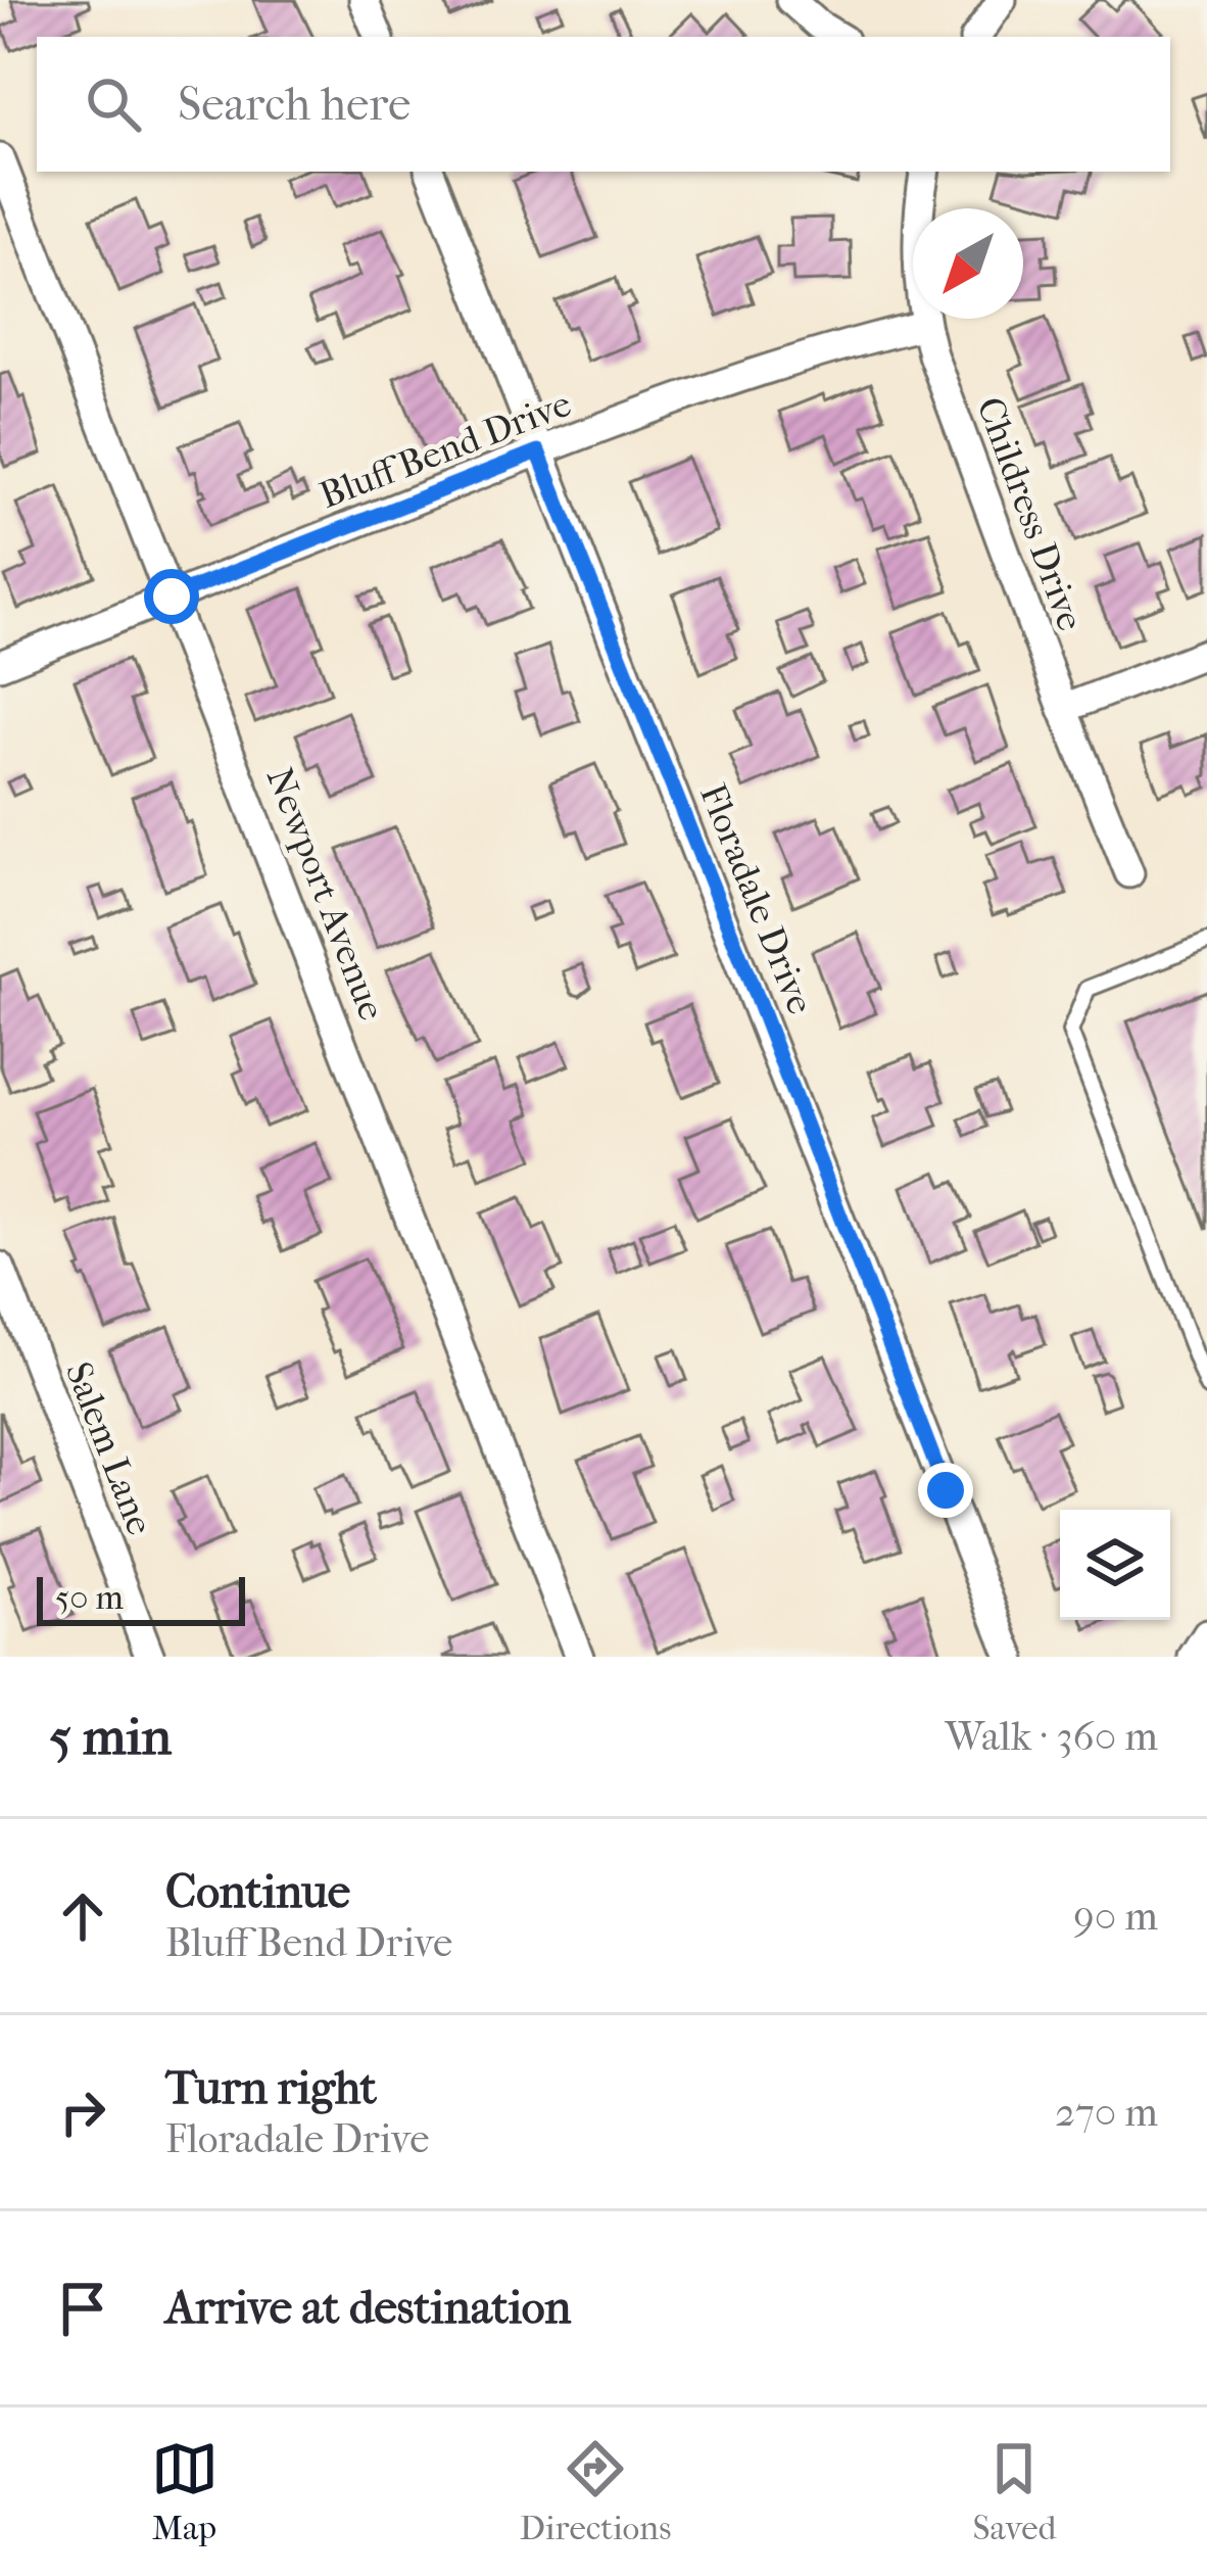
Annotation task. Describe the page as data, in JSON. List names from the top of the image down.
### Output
{
  "streets": {
    "street": [
      "Bluff Bend Drive",
      "Childress Drive",
      "Newport Avenue",
      "Floradale Drive",
      "Salem Lane"
    ]
  },
  "crossings": [
    ["Bluff Bend Drive", "Childress Drive"],
    ["Bluff Bend Drive", "Newport Avenue"],
    ["Bluff Bend Drive", "Floradale Drive"]
  ],
  "scale_bar": "50 m",
  "north": "bottom left",
  "page": {
    "search": "Search here",
    "scale": "50 m",
    "heading": ["5 min", "Walk · 360 m"],
    "list": [
      ["Continue", "Bluff Bend Drive", "90 m"],
      ["Turn right", "Floradale Drive", "270 m"],
      "Arrive at destination"
    ],
    "nav": ["Map", "Directions", "Saved"]
  }
}
